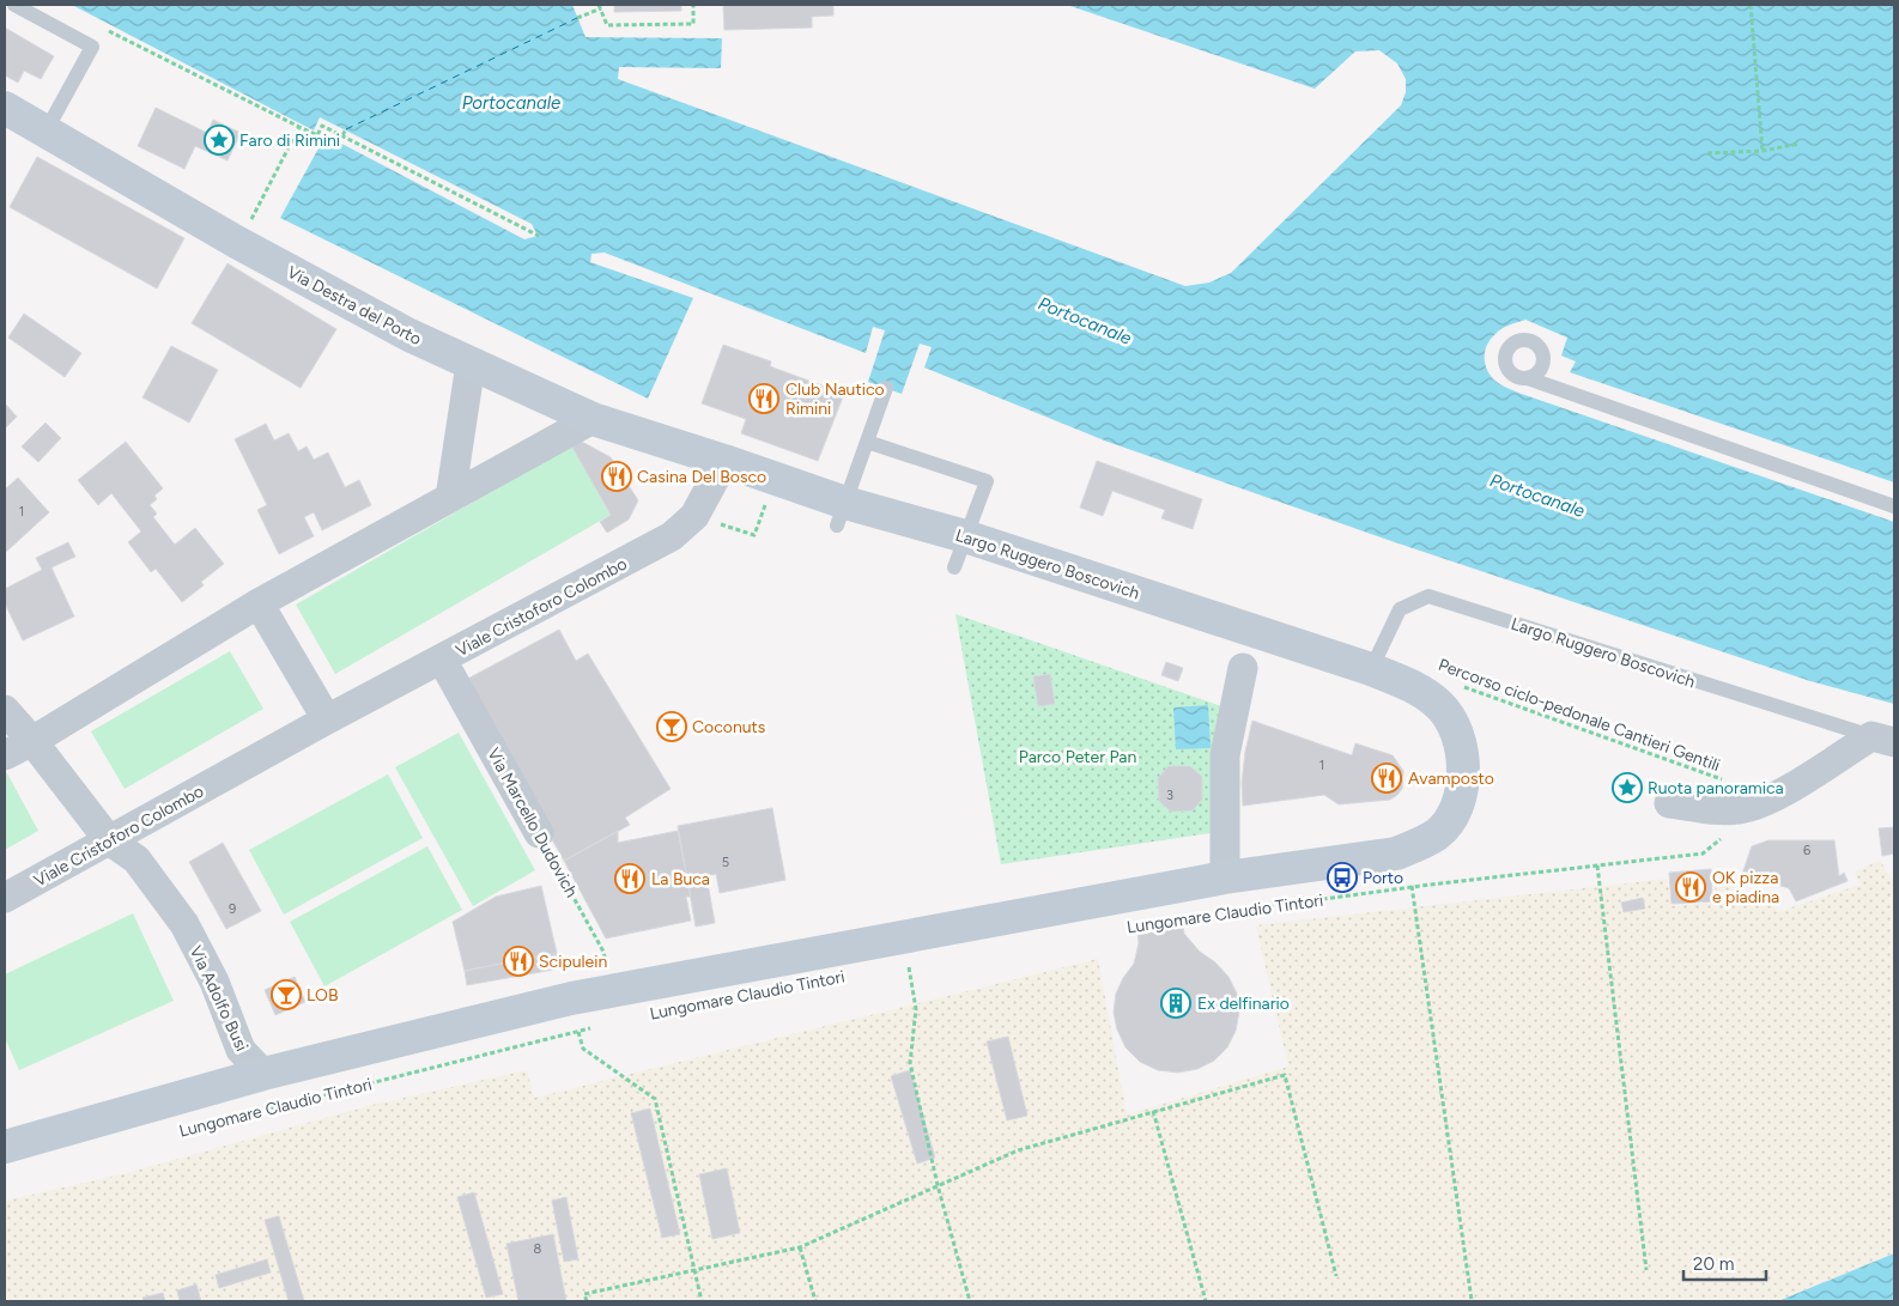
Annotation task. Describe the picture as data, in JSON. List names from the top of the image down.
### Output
{
  "streets": {
    "street": [
      "Via Destra del Porto",
      "Largo Ruggero Boscovich",
      "Viale Cristoforo Colombo",
      "Via Marcello Dudovich",
      "Lungomare Claudio Tintori",
      "Via Adolfo Busi"
    ],
    "path": ["Percorso ciclo-pedonale Cantieri Gentili"]
  },
  "crossings": [
    ["Via Destra del Porto", "Largo Ruggero Boscovich"],
    ["Via Destra del Porto", "Viale Cristoforo Colombo"],
    ["Largo Ruggero Boscovich", "Viale Cristoforo Colombo"],
    ["Largo Ruggero Boscovich", "Lungomare Claudio Tintori"],
    ["Viale Cristoforo Colombo", "Via Marcello Dudovich"],
    ["Viale Cristoforo Colombo", "Via Adolfo Busi"],
    ["Via Marcello Dudovich", "Lungomare Claudio Tintori"],
    ["Lungomare Claudio Tintori", "Via Adolfo Busi"]
  ],
  "water": ["Portocanale"],
  "parks": ["Parco Peter Pan"],
  "places": {
    "place": ["Faro di Rimini", "Ruota panoramica"],
    "restaurant": [
      "Club Nautico Rimini",
      "Casina Del Bosco",
      "Avamposto",
      "La Buca",
      "OK pizza e piadina",
      "Scipulein"
    ],
    "bar": ["Coconuts", "LOB"],
    "bus stop": ["Porto"],
    "building": ["Ex delfinario"]
  },
  "house_numbers": [
    "1",
    "1",
    "3",
    "6",
    "5",
    "9",
    "8"
  ],
  "scale_bar": "20 m"
}
